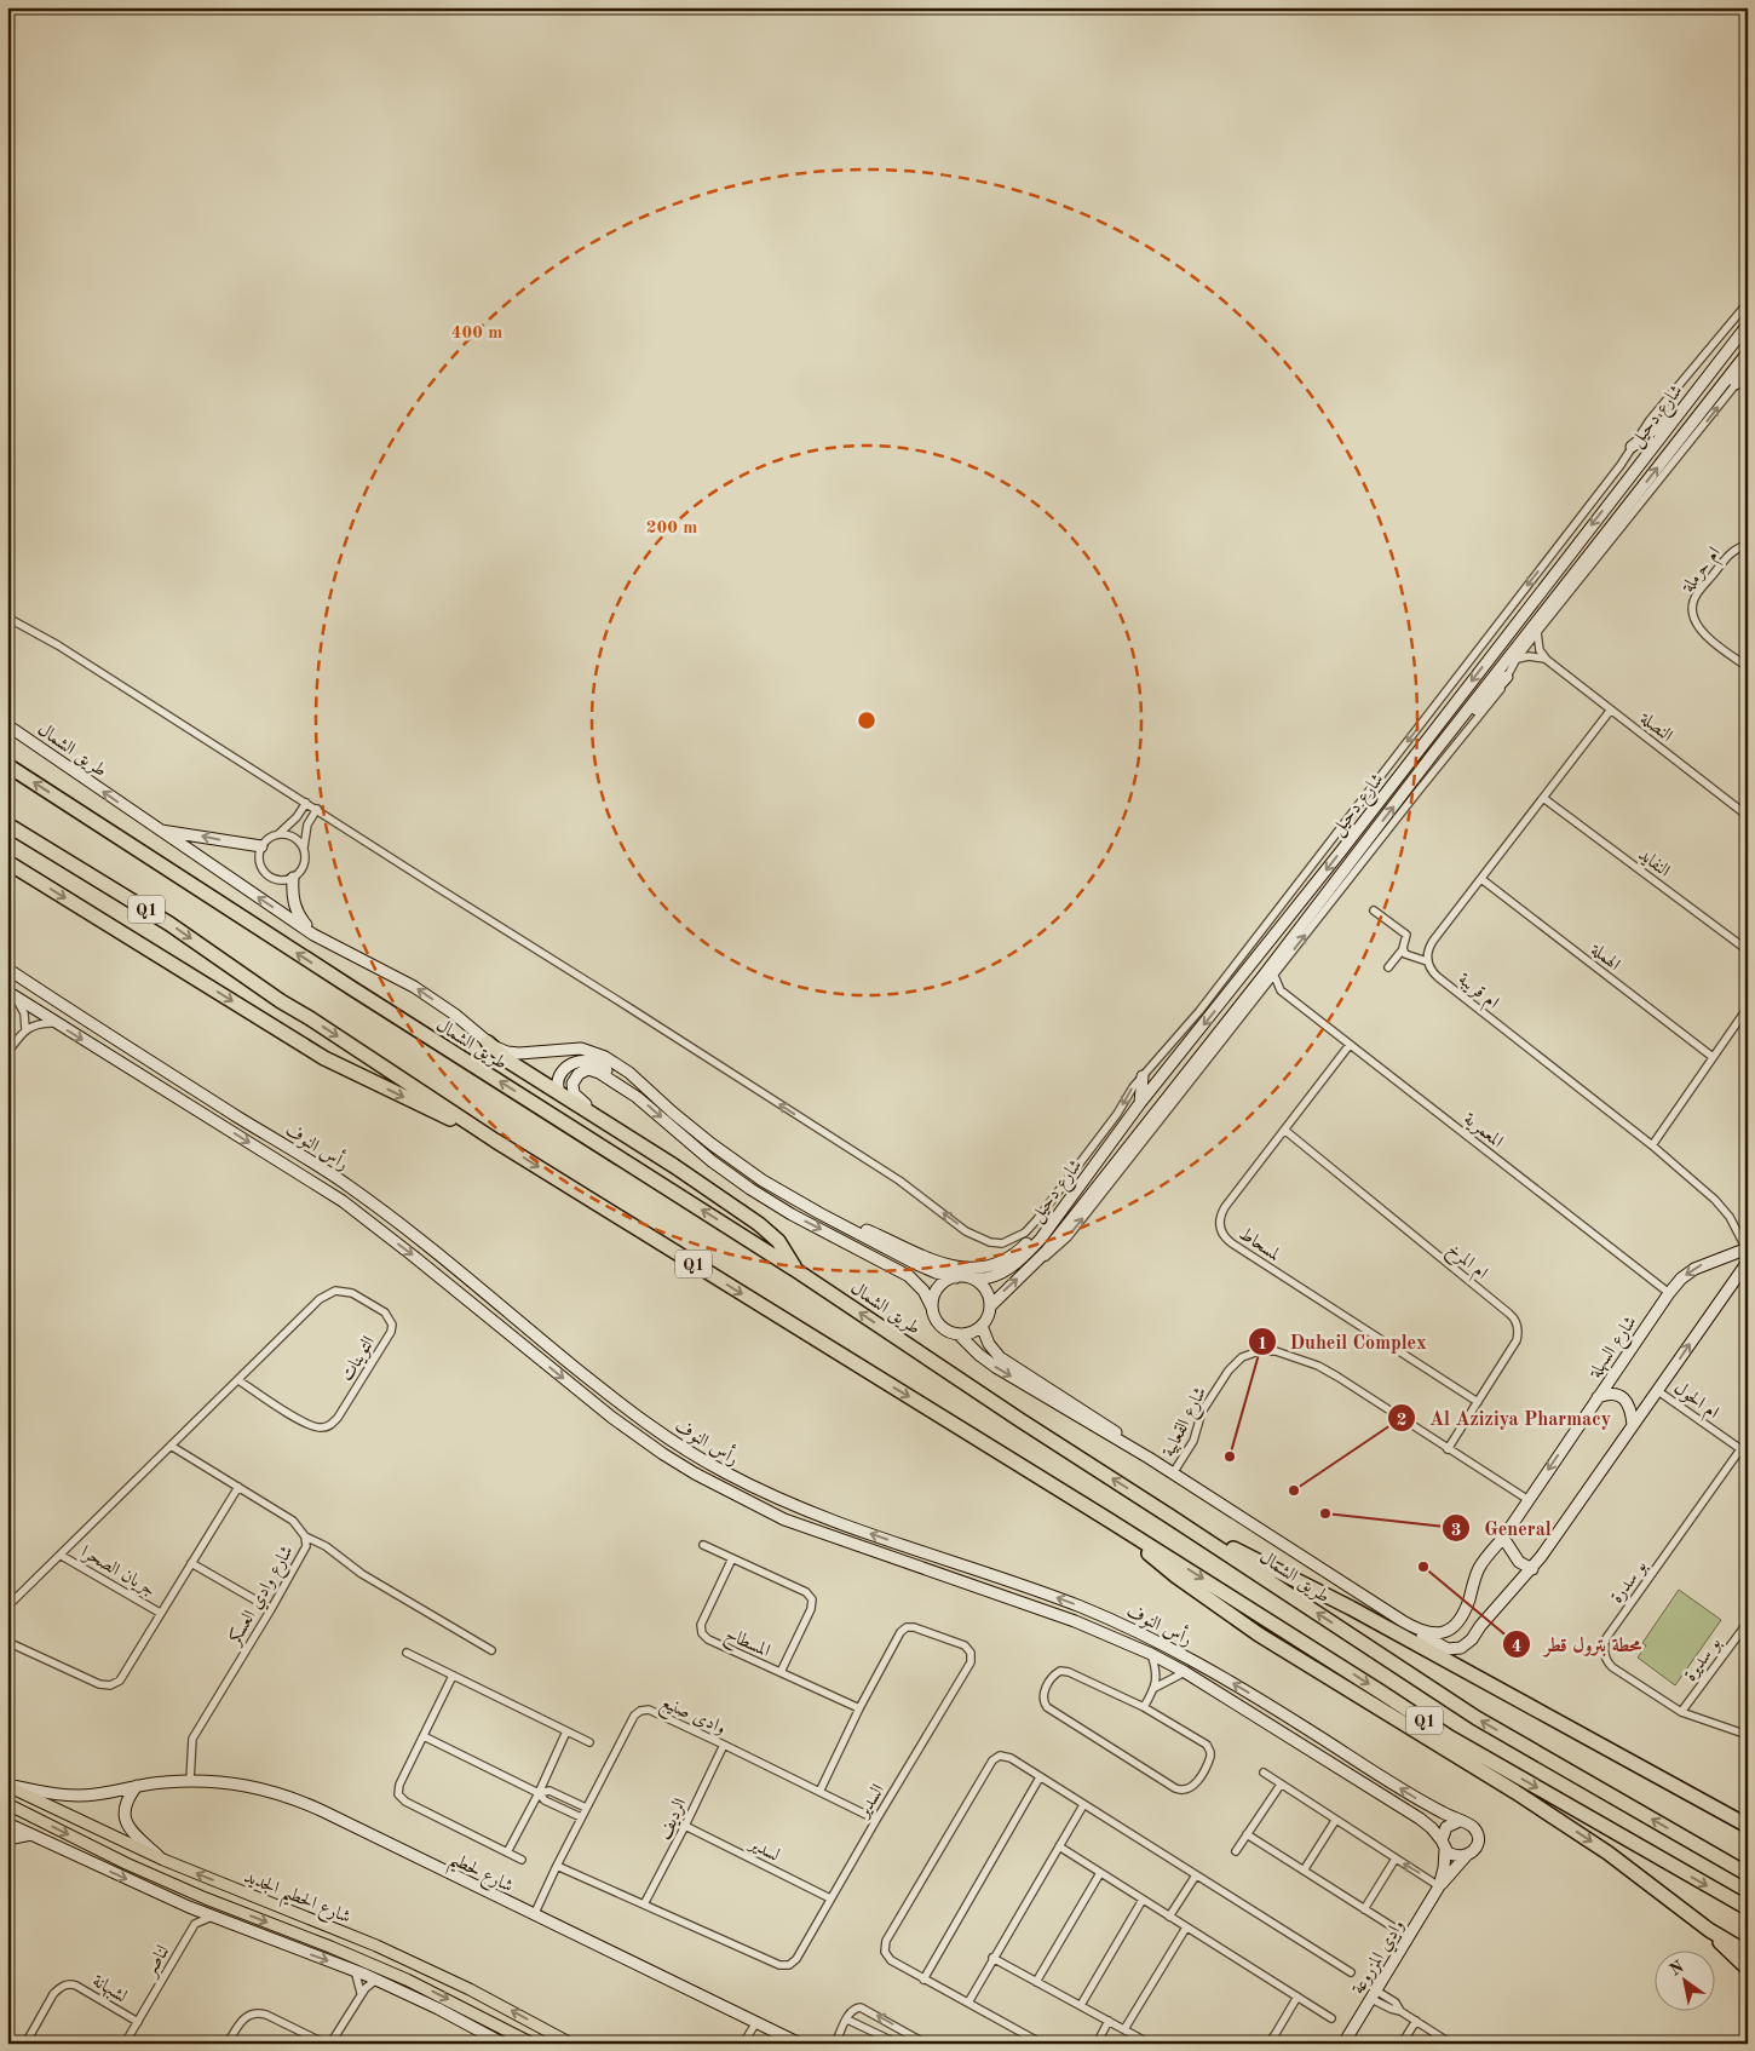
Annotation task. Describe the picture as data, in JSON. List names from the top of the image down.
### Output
{
  "streets": {
    "highway": ["طريق الشمال", "Q1"],
    "main road": ["شارع الحطيم الجديد"],
    "street": [
      "شارع دحيل",
      "ام حرملة",
      "النصلة",
      "النفايد",
      "الهملة",
      "ام قريبة",
      "المعمرية",
      "رأس النوف",
      "لمسحاط",
      "ام المرخ",
      "شارع السهلة",
      "التوينات",
      "ام الحول",
      "شارع القعابية",
      "جريان الصحرا",
      "بو سدرة",
      "شارع وادي العسكر",
      "المسطاح",
      "بو سديرة",
      "وادى صنيع",
      "السدير",
      "الرديف",
      "لسدير",
      "شارع لحطيم",
      "وادي المزروعة",
      "لناصر",
      "لشبهانة"
    ]
  },
  "crossings": [
    ["شارع دحيل", "طريق الشمال"],
    ["شارع دحيل", "المعمرية"],
    ["طريق الشمال", "شارع السهلة"],
    ["طريق الشمال", "شارع القعابية"],
    ["ام قريبة", "شارع السهلة"],
    ["المعمرية", "لمسحاط"],
    ["المعمرية", "شارع السهلة"],
    ["رأس النوف", "وادي المزروعة"],
    ["لمسحاط", "ام المرخ"],
    ["ام المرخ", "شارع القعابية"],
    ["شارع السهلة", "شارع القعابية"],
    ["التوينات", "جريان الصحرا"],
    ["التوينات", "شارع وادي العسكر"],
    ["ام الحول", "بو سدرة"],
    ["بو سدرة", "بو سديرة"],
    ["شارع وادي العسكر", "شارع لحطيم"],
    ["المسطاح", "السدير"],
    ["وادى صنيع", "السدير"],
    ["وادى صنيع", "الرديف"],
    ["وادى صنيع", "شارع لحطيم"],
    ["السدير", "الرديف"],
    ["السدير", "لسدير"],
    ["الرديف", "لسدير"],
    ["شارع لحطيم", "شارع الحطيم الجديد"],
    ["لناصر", "لشبهانة"]
  ],
  "places": [
    "Duheil Complex",
    "Al Aziziya Pharmacy",
    "General",
    "محطة بترول قطر"
  ],
  "north": "top left",
  "rings": ["400 m", "200 m"]
}
